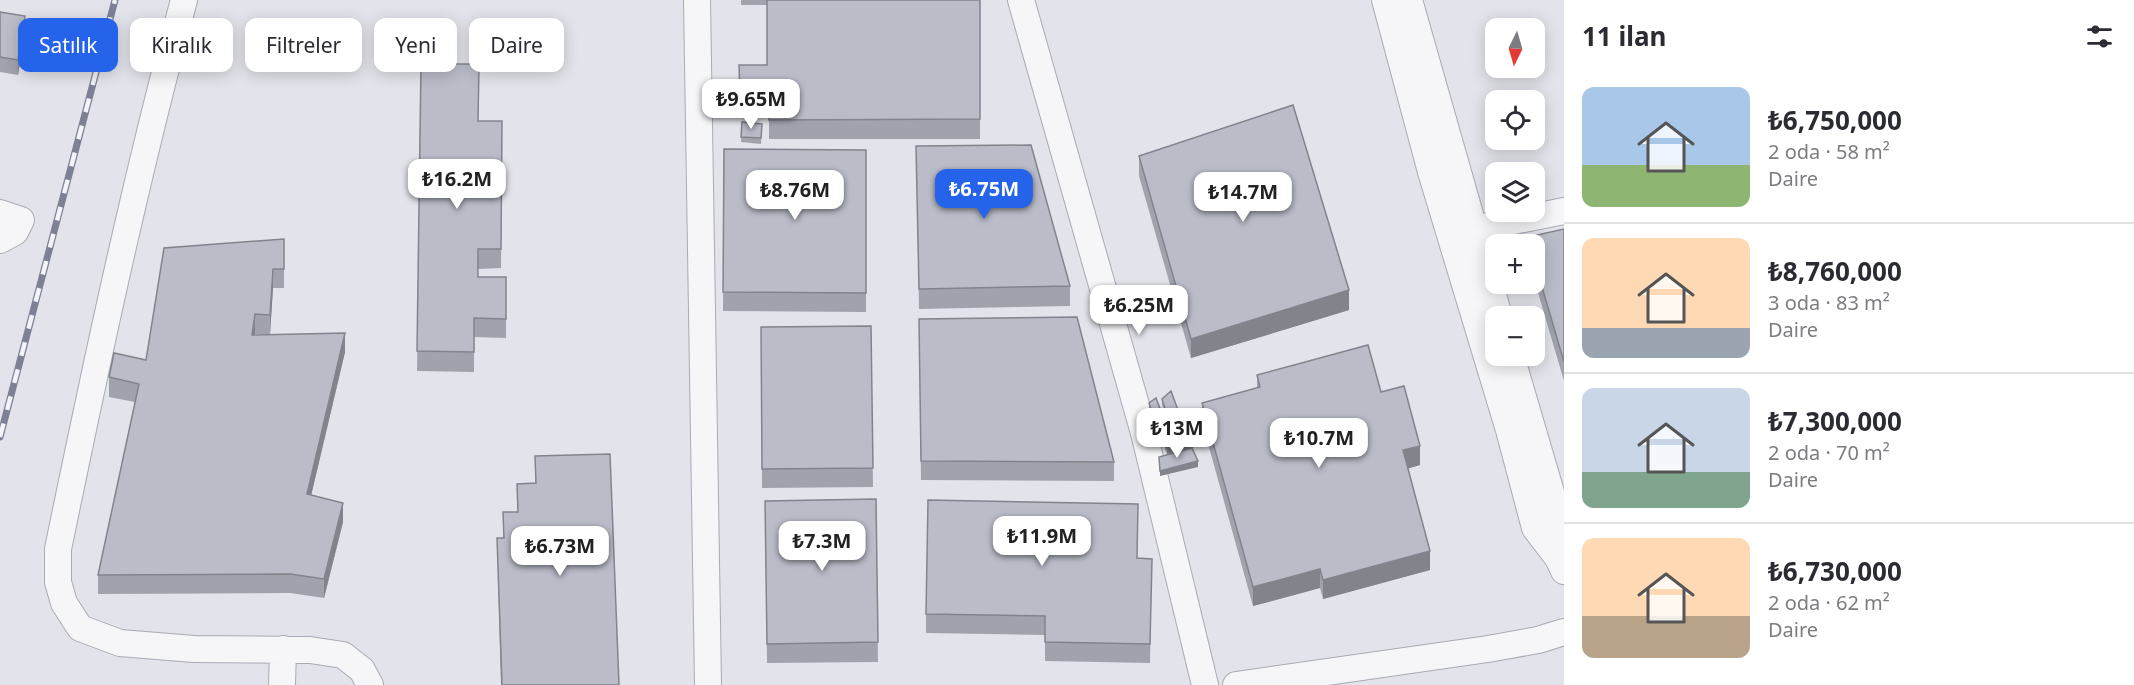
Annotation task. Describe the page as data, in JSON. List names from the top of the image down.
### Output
{
  "north": "bottom",
  "page": {
    "heading": "11 ilan",
    "map_buttons": ["+", "−"],
    "chip": [
      "Satılık",
      "Kiralık",
      "Filtreler",
      "Yeni",
      "Daire"
    ],
    "list": [
      {
        "name": "₺6,750,000",
        "note": "2 oda · 58 m² · Daire"
      },
      {
        "name": "₺8,760,000",
        "note": "3 oda · 83 m² · Daire"
      },
      {
        "name": "₺7,300,000",
        "note": "2 oda · 70 m² · Daire"
      },
      {
        "name": "₺6,730,000",
        "note": "2 oda · 62 m² · Daire"
      }
    ],
    "price": [
      "₺9.65M",
      "₺16.2M",
      "₺6.75M",
      "₺8.76M",
      "₺14.7M",
      "₺6.25M",
      "₺13M",
      "₺10.7M",
      "₺11.9M",
      "₺7.3M",
      "₺6.73M"
    ]
  }
}
